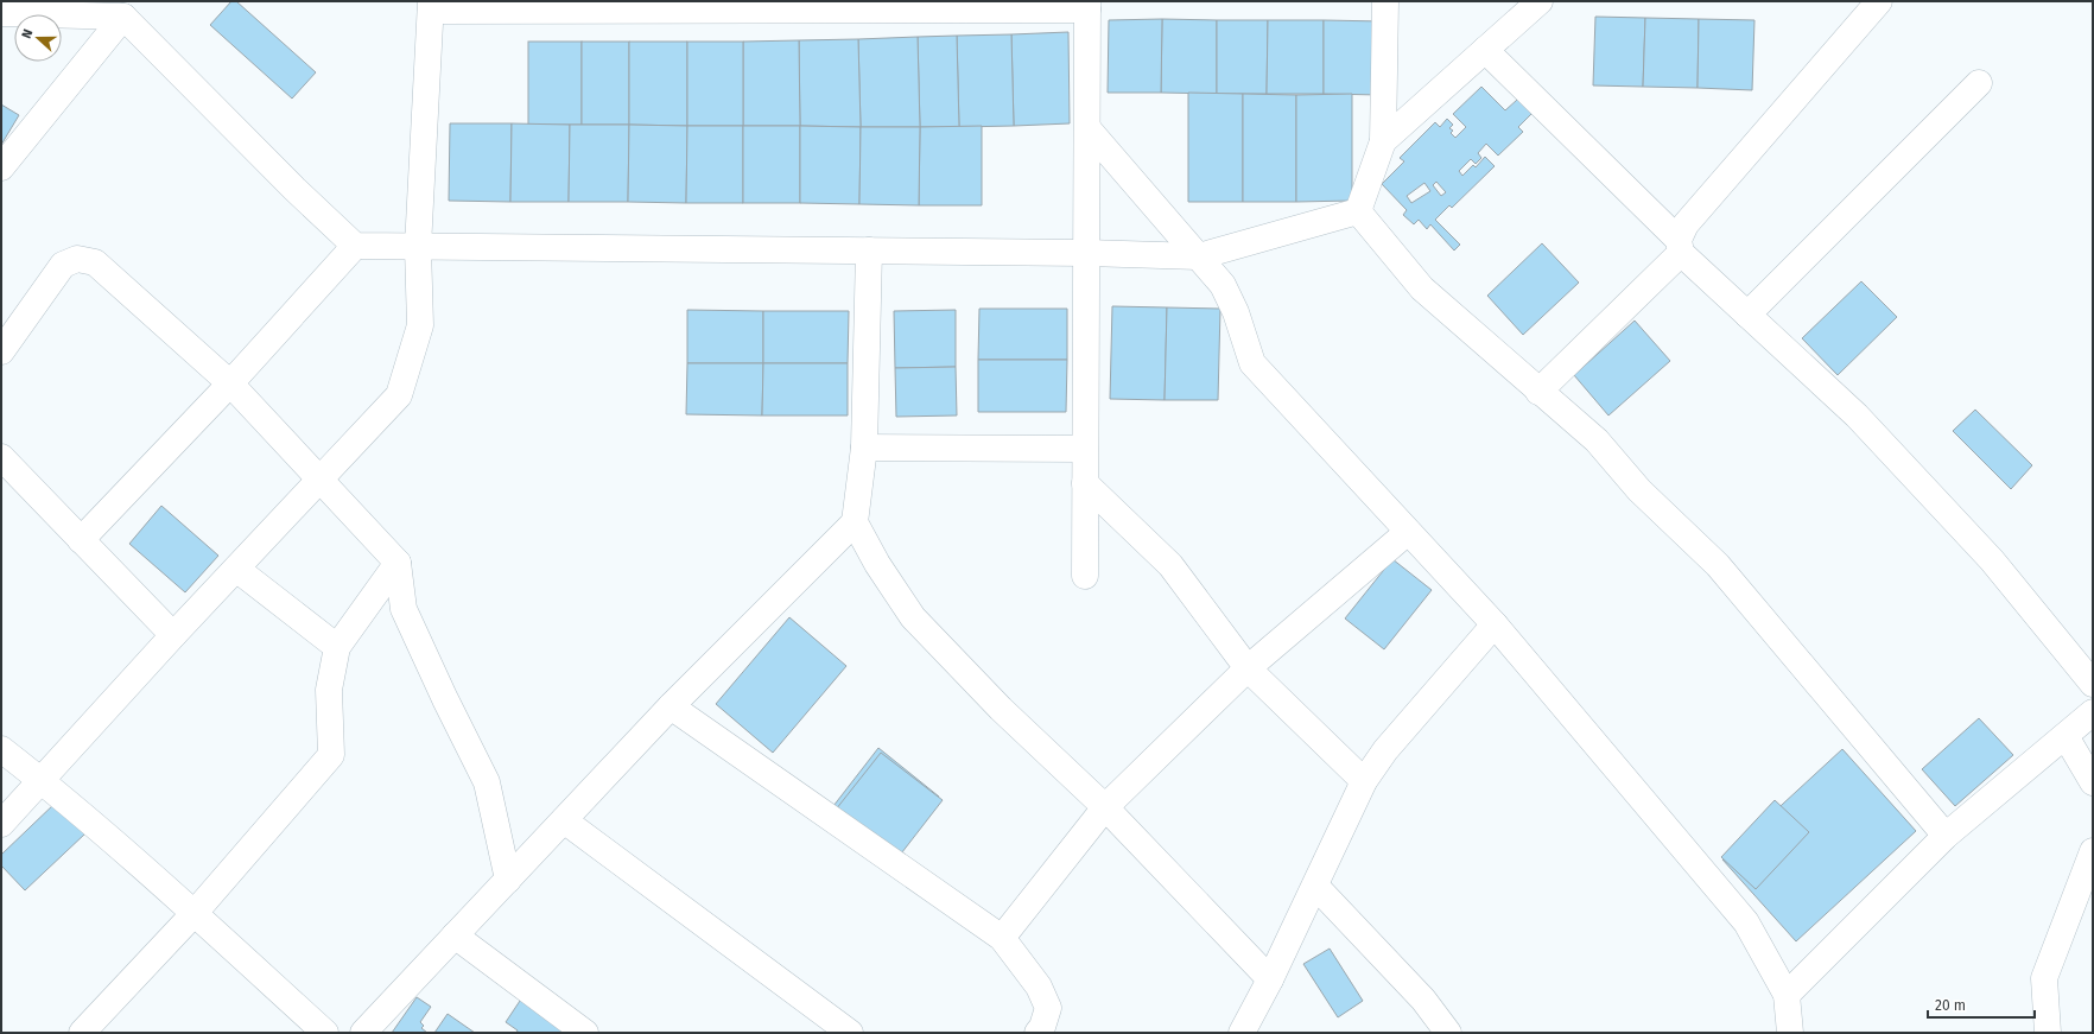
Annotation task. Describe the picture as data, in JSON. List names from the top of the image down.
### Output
{
  "scale_bar": "20 m",
  "north": "left"
}
